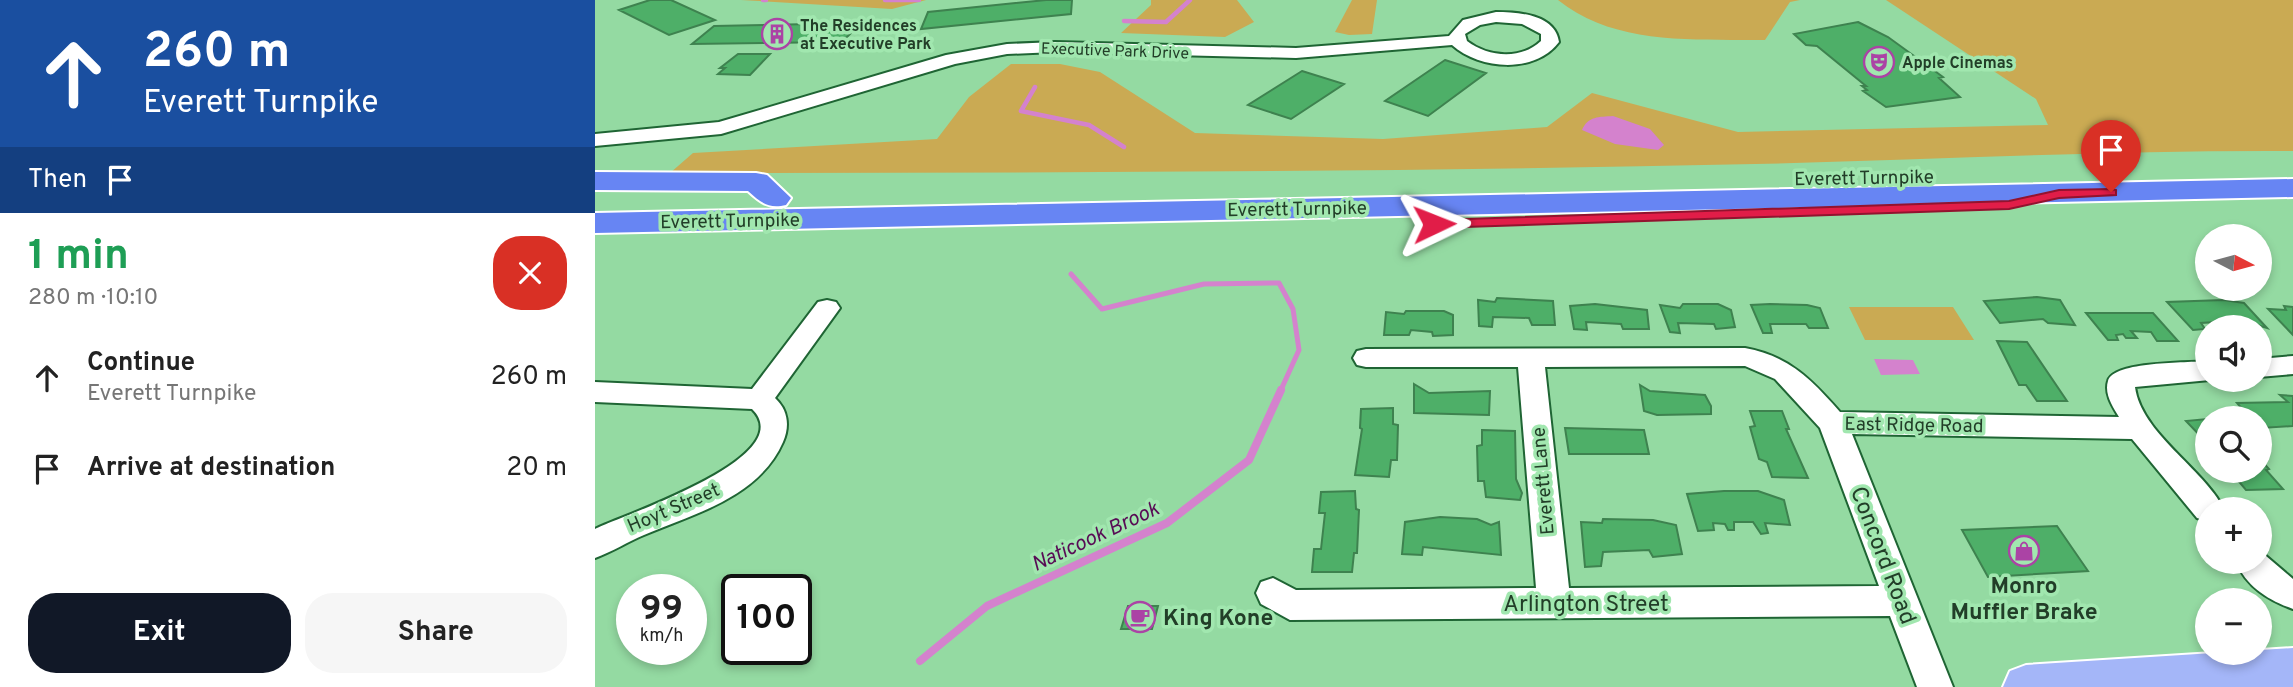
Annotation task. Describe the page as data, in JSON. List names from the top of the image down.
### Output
{
  "streets": {
    "highway": ["Everett Turnpike"],
    "street": [
      "Executive Park Drive",
      "East Ridge Road",
      "Everett Lane",
      "Hoyt Street",
      "Concord Road",
      "Arlington Street"
    ]
  },
  "crossings": [
    ["East Ridge Road", "Everett Lane"],
    ["East Ridge Road", "Concord Road"],
    ["Everett Lane", "Arlington Street"],
    ["Concord Road", "Arlington Street"]
  ],
  "water": ["Naticook Brook"],
  "places": {
    "building": ["The Residences at Executive Park"],
    "theatre": ["Apple Cinemas"],
    "shop": ["Monro Muffler Brake"],
    "cafe": ["King Kone"]
  },
  "north": "right",
  "page": {
    "turn": ["260 m", "Everett Turnpike"],
    "then": "Then",
    "heading": ["1 min", "280 m · 10:10"],
    "map_buttons": ["+", "−"],
    "list": [
      {
        "name": "Continue",
        "note": "Everett Turnpike",
        "value": "260 m"
      },
      {
        "name": "Arrive at destination",
        "value": "20 m"
      }
    ],
    "speed": "99 km/h",
    "limit": "100",
    "buttons": ["Exit", "Share"]
  }
}
